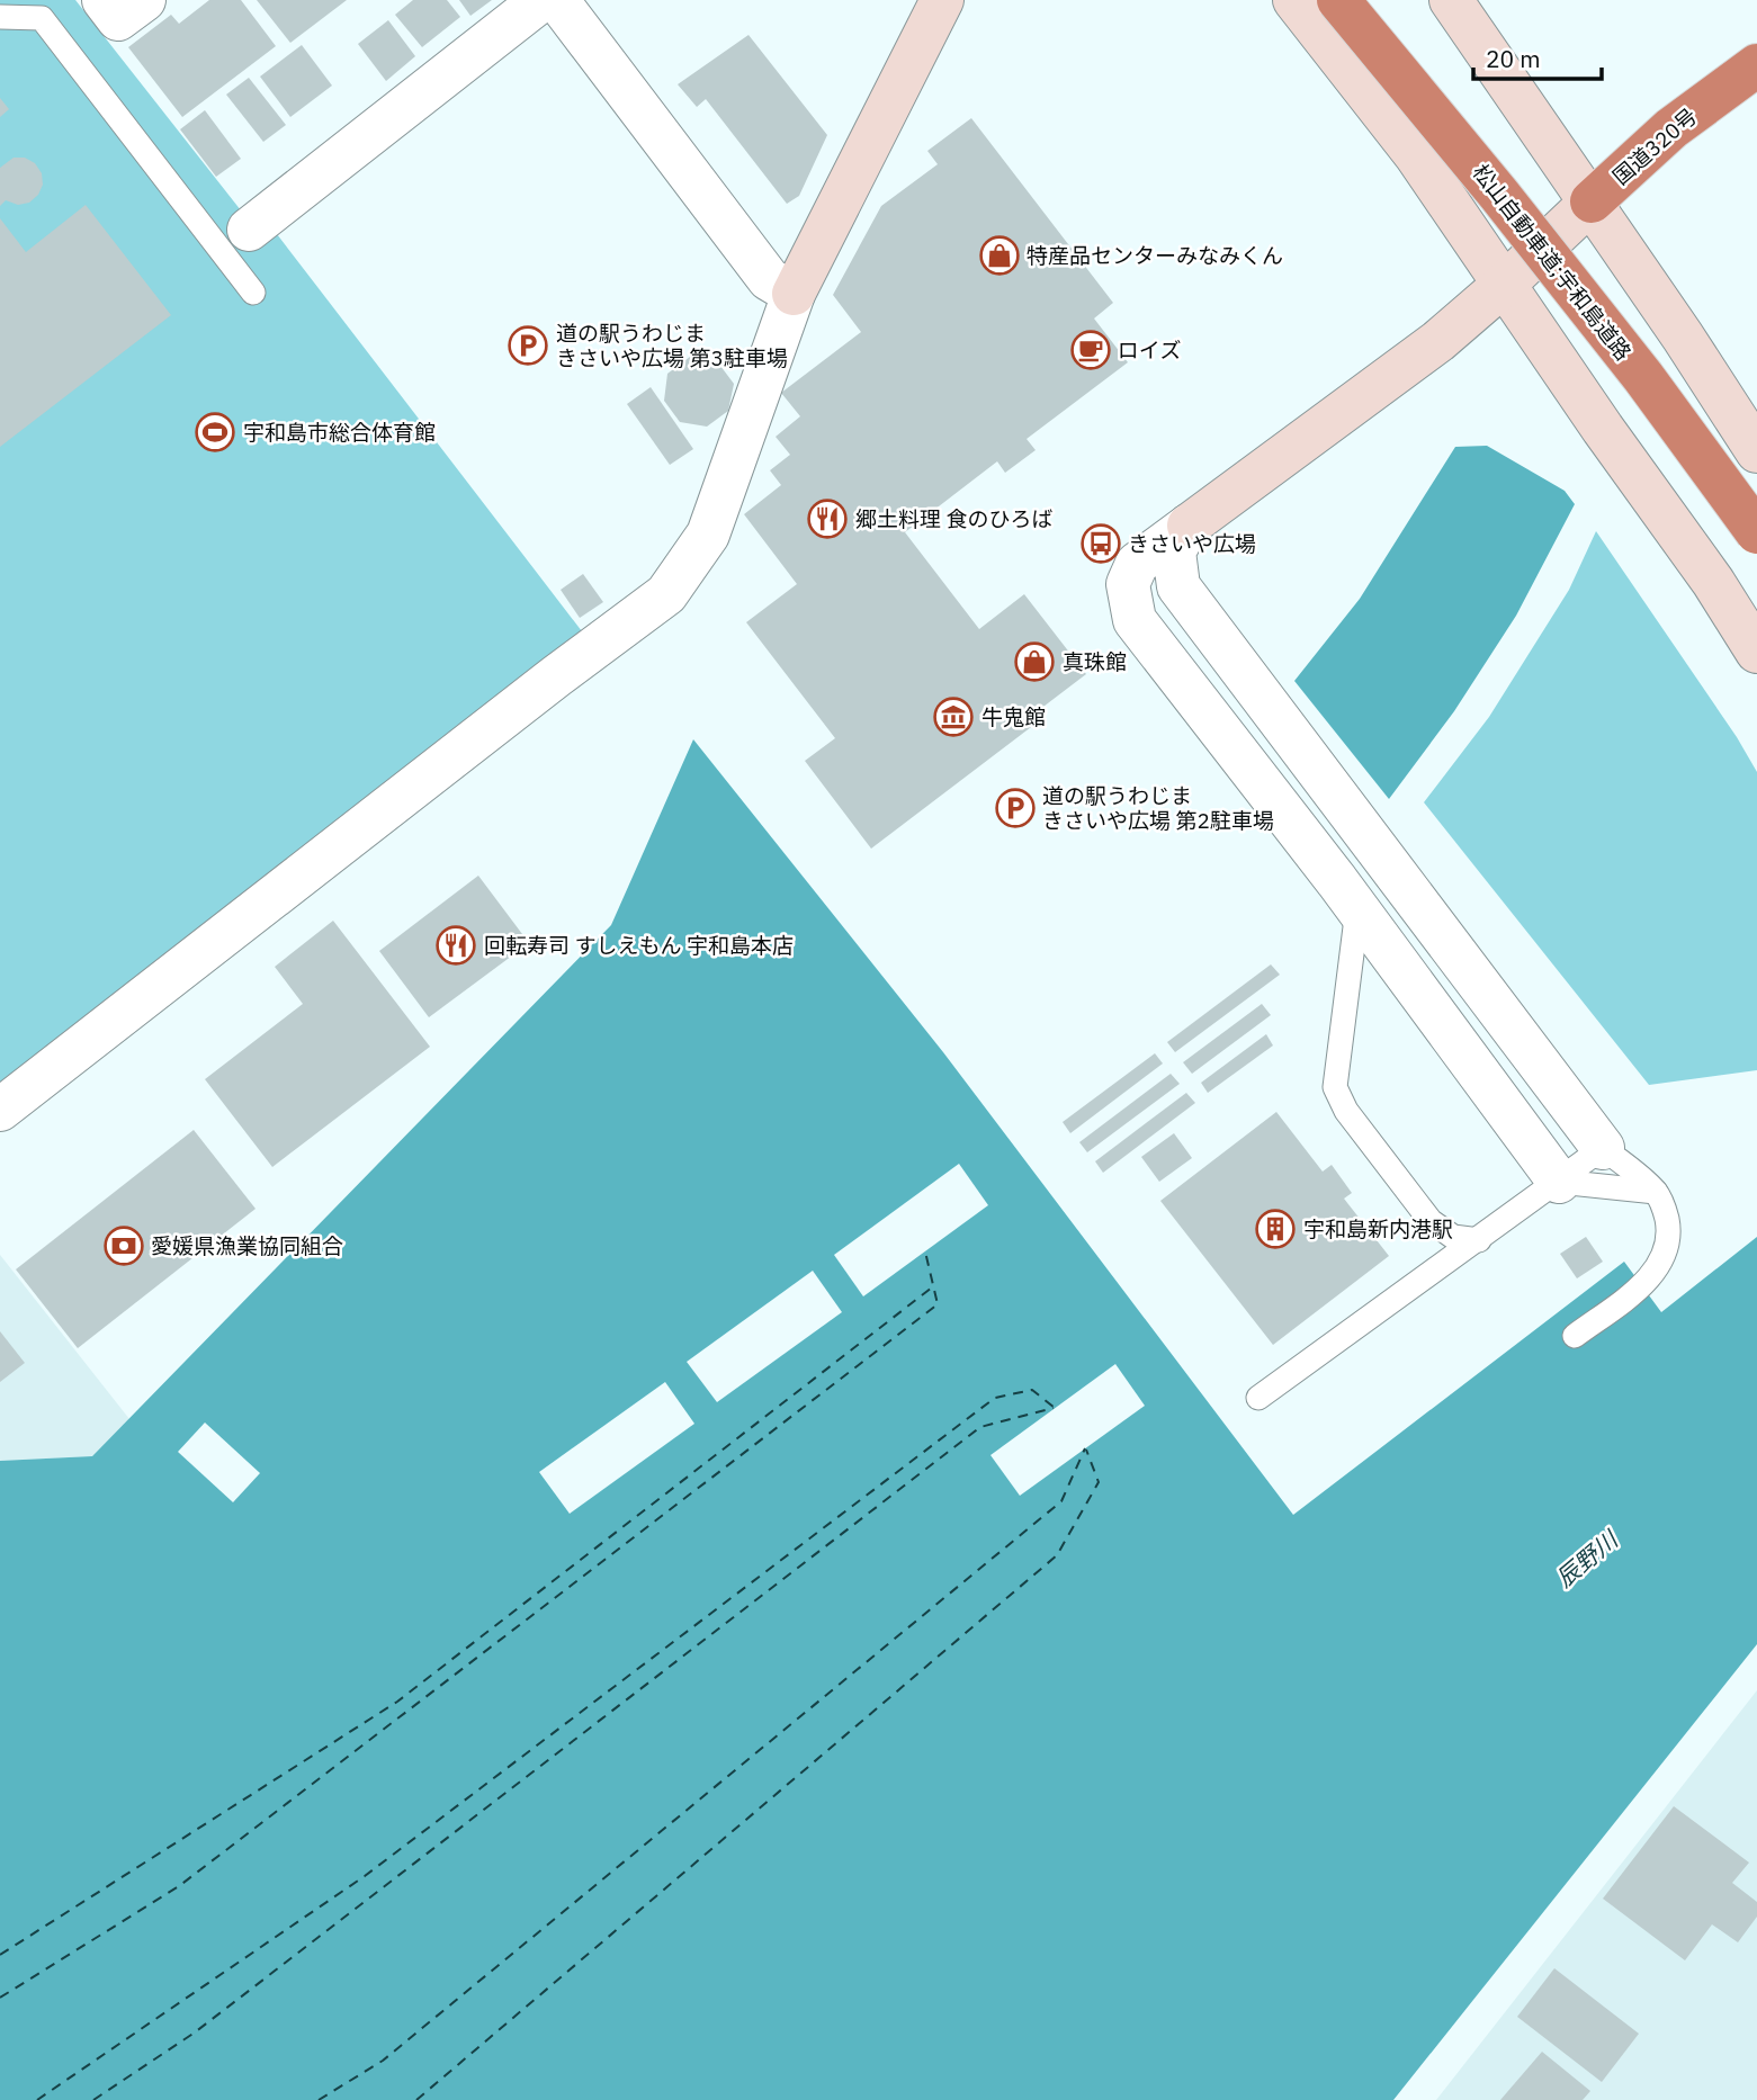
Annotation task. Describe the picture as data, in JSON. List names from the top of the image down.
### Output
{
  "streets": {
    "highway": ["国道320号", "松山自動車道;宇和島道路"]
  },
  "water": ["辰野川"],
  "places": {
    "shop": ["特産品センターみなみくん", "真珠館"],
    "parking": ["道の駅うわじま きさいや広場 第3駐車場", "道の駅うわじま きさいや広場 第2駐車場"],
    "cafe": ["ロイズ"],
    "sports": ["宇和島市総合体育館"],
    "restaurant": ["郷土料理 食のひろば", "回転寿司 すしえもん 宇和島本店"],
    "bus stop": ["きさいや広場"],
    "museum": ["牛鬼館"],
    "building": ["宇和島新内港駅"],
    "bank": ["愛媛県漁業協同組合"]
  },
  "scale_bar": "20 m"
}
